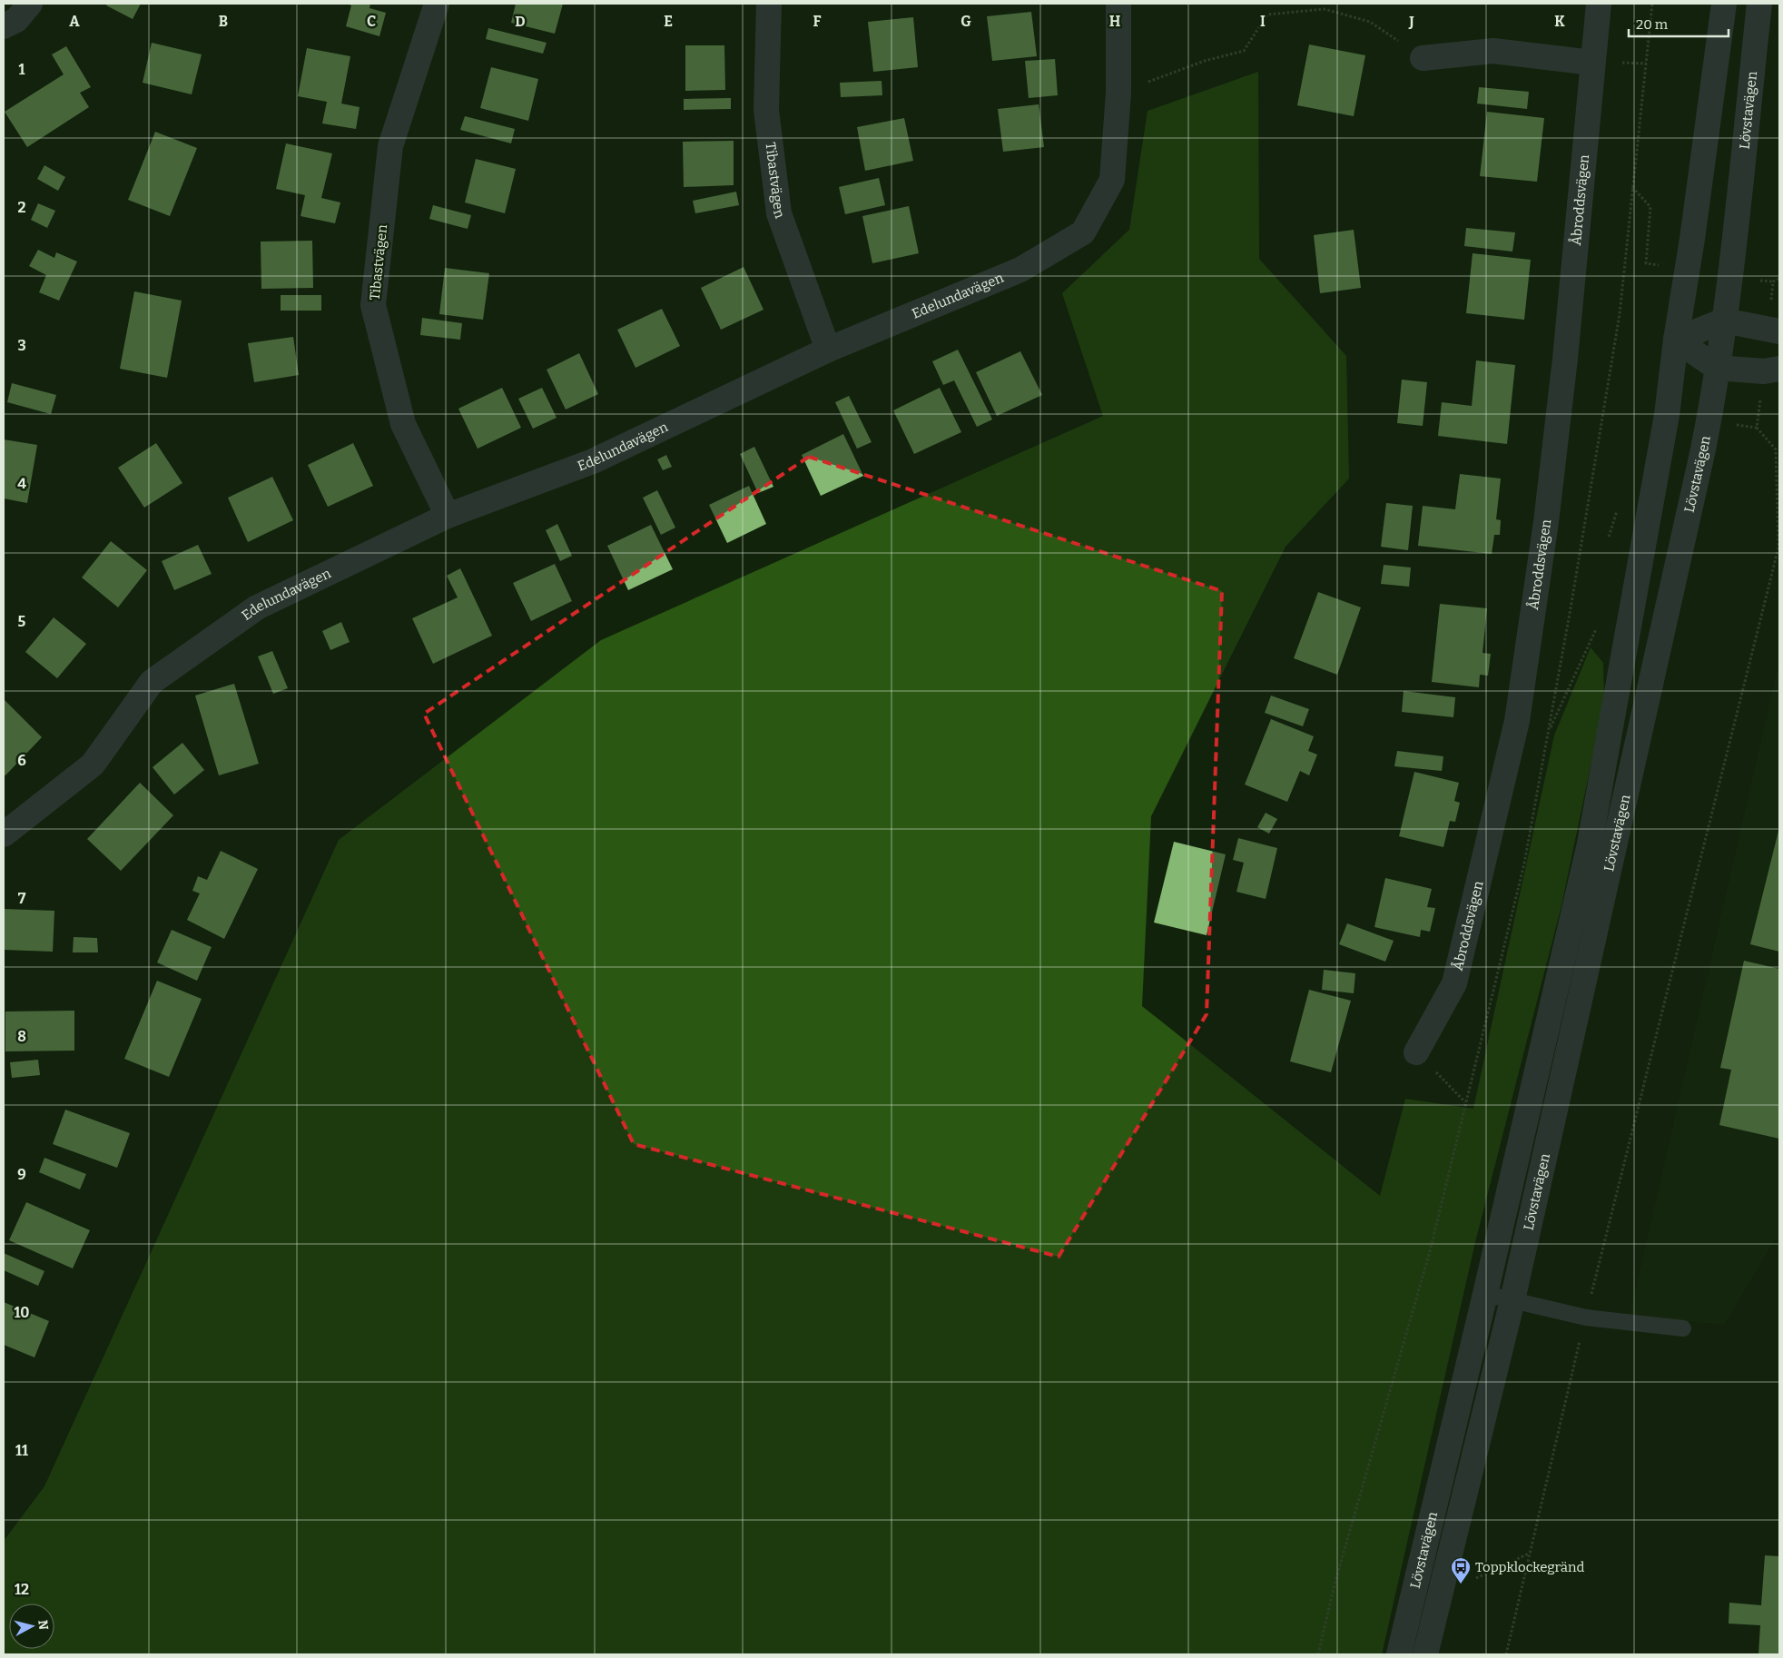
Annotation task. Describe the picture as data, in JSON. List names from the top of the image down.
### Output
{
  "streets": {
    "street": [
      "Lövstavägen",
      "Tibastvägen",
      "Åbroddsvägen",
      "Edelundavägen"
    ]
  },
  "crossings": [
    ["Tibastvägen", "Edelundavägen"]
  ],
  "places": {
    "bus stop": ["Toppklockegränd"]
  },
  "scale_bar": "20 m",
  "north": "right",
  "grid": {
    "columns": [
      "A",
      "B",
      "C",
      "D",
      "E",
      "F",
      "G",
      "H",
      "I",
      "J",
      "K"
    ],
    "rows": [
      "1",
      "2",
      "3",
      "4",
      "5",
      "6",
      "7",
      "8",
      "9",
      "10",
      "11",
      "12"
    ]
  }
}
